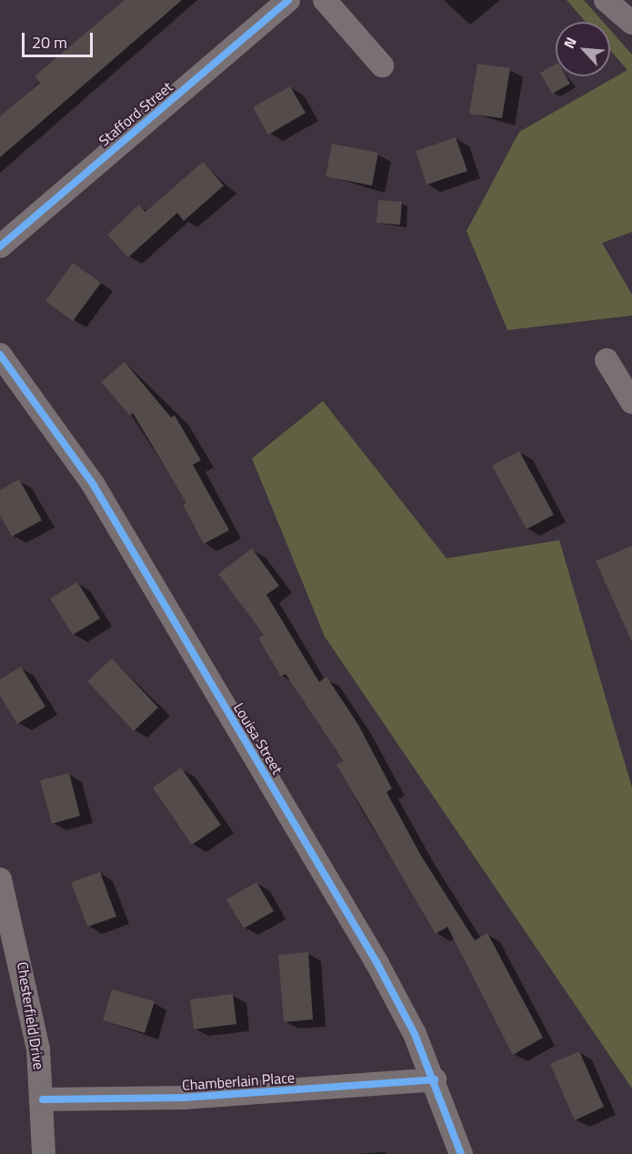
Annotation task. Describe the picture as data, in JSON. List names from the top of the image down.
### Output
{
  "streets": {
    "street": [
      "Stafford Street",
      "Louisa Street",
      "Chesterfield Drive",
      "Chamberlain Place"
    ]
  },
  "crossings": [
    ["Louisa Street", "Chamberlain Place"],
    ["Chesterfield Drive", "Chamberlain Place"]
  ],
  "scale_bar": "20 m",
  "north": "top left"
}
